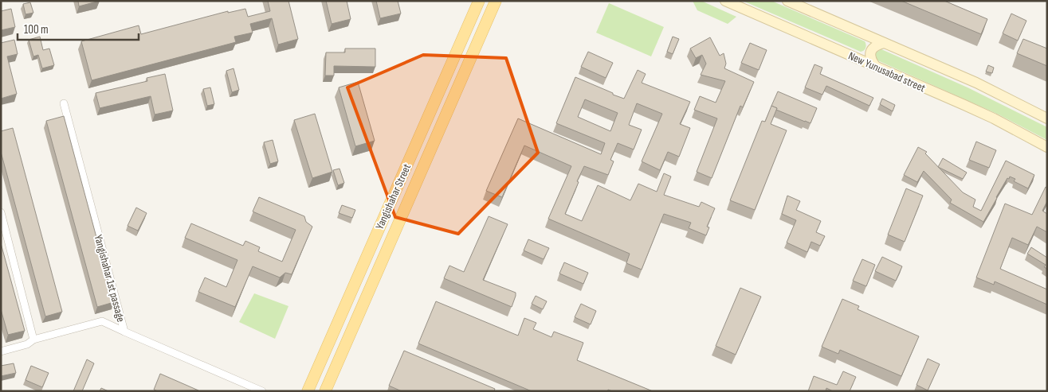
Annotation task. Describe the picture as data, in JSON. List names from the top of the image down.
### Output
{
  "streets": {
    "main road": ["New Yunusabad street", "Yangishahar Street"],
    "street": ["Yangishahar 1st passage"]
  },
  "scale_bar": "100 m"
}
